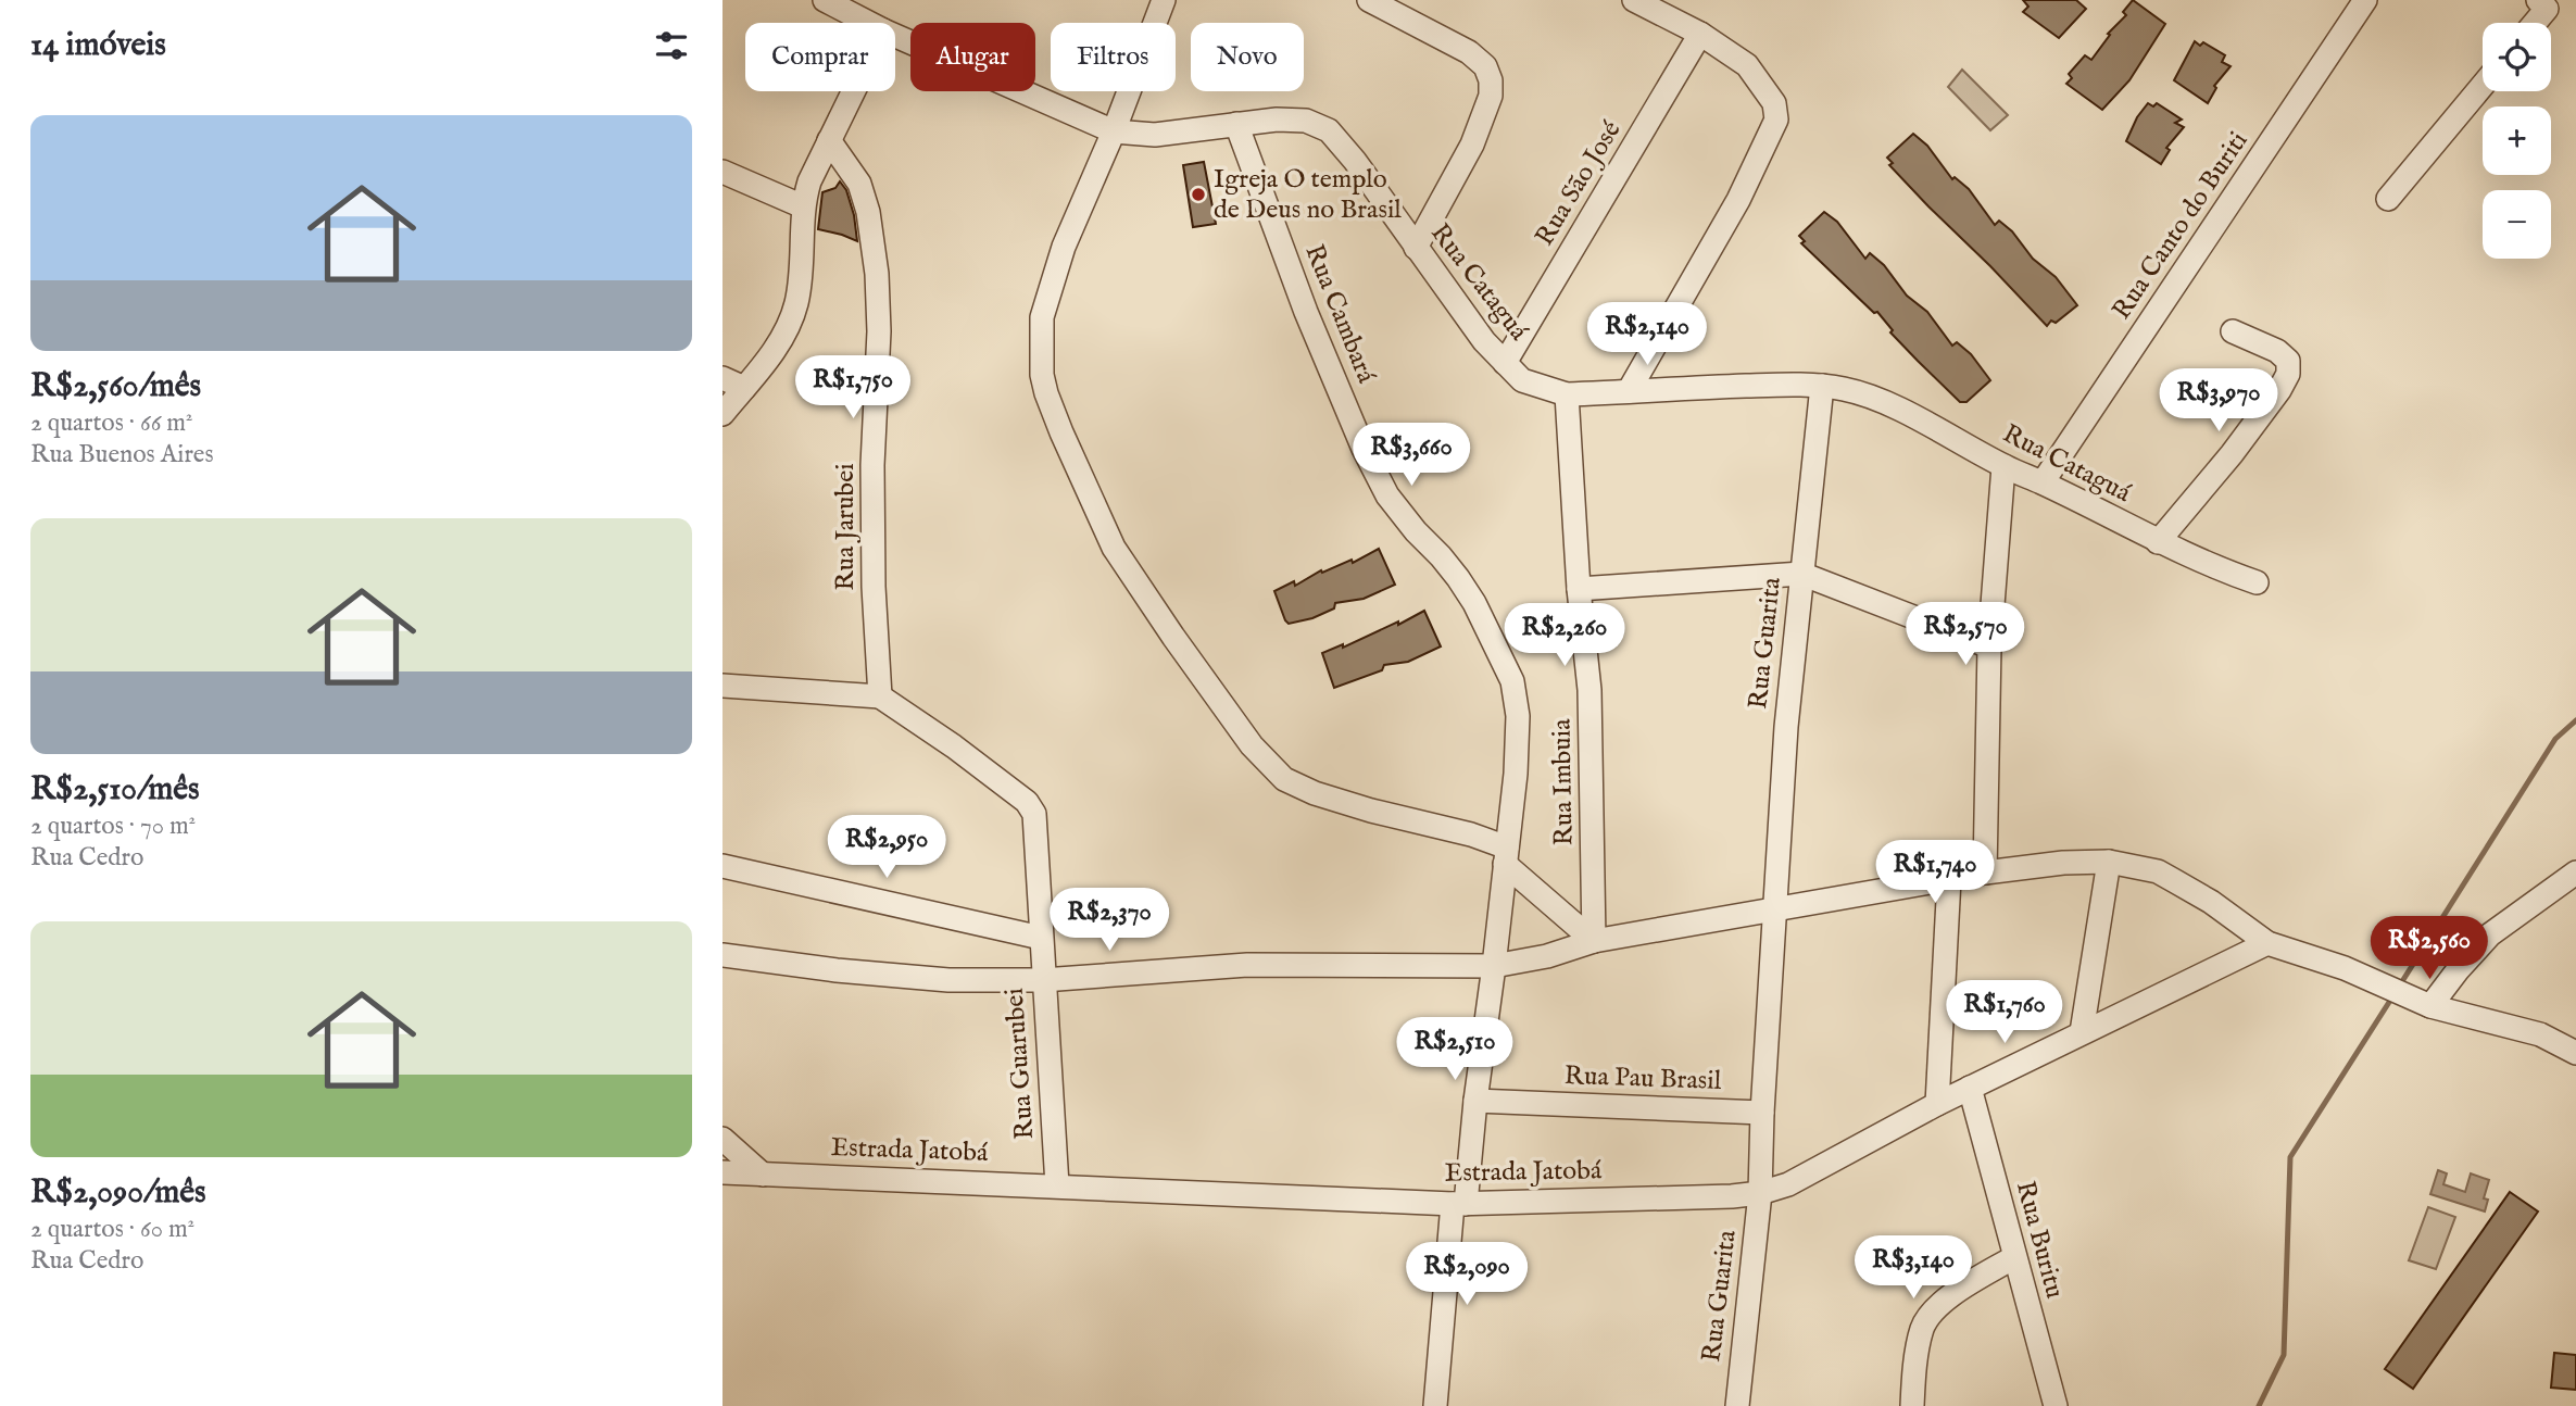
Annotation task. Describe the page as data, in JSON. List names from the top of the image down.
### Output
{
  "streets": {
    "street": [
      "Rua São José",
      "Rua Canto do Buriti",
      "Rua Cataguá",
      "Rua Cambará",
      "Rua Jarubei",
      "Rua Guarita",
      "Rua Imbuia",
      "Rua Guarubei",
      "Rua Pau Brasil",
      "Estrada Jatobá",
      "Rua Buritu"
    ]
  },
  "crossings": [
    ["Rua São José", "Rua Cataguá"],
    ["Rua Canto do Buriti", "Rua Cataguá"],
    ["Rua Cataguá", "Rua Cambará"],
    ["Rua Cataguá", "Rua Guarita"],
    ["Rua Cataguá", "Rua Imbuia"],
    ["Rua Cambará", "Rua Pau Brasil"],
    ["Rua Cambará", "Estrada Jatobá"],
    ["Rua Jarubei", "Rua Guarubei"],
    ["Rua Guarita", "Rua Pau Brasil"],
    ["Rua Guarita", "Estrada Jatobá"],
    ["Rua Guarubei", "Estrada Jatobá"],
    ["Estrada Jatobá", "Rua Buritu"]
  ],
  "places": ["Igreja O templo de Deus no Brasil"],
  "page": {
    "heading": "14 imóveis",
    "map_buttons": ["+", "−"],
    "chip": [
      "Comprar",
      "Alugar",
      "Filtros",
      "Novo"
    ],
    "list": [
      {
        "name": "R$2,560/mês",
        "note": "2 quartos · 66 m² · Rua Buenos Aires"
      },
      {
        "name": "R$2,510/mês",
        "note": "2 quartos · 70 m² · Rua Cedro"
      },
      {
        "name": "R$2,090/mês",
        "note": "2 quartos · 60 m² · Rua Cedro"
      }
    ],
    "price": [
      "R$2,140",
      "R$1,750",
      "R$3,970",
      "R$3,660",
      "R$2,570",
      "R$2,260",
      "R$2,950",
      "R$1,740",
      "R$2,370",
      "R$2,560",
      "R$1,760",
      "R$2,510",
      "R$3,140",
      "R$2,090"
    ]
  }
}
